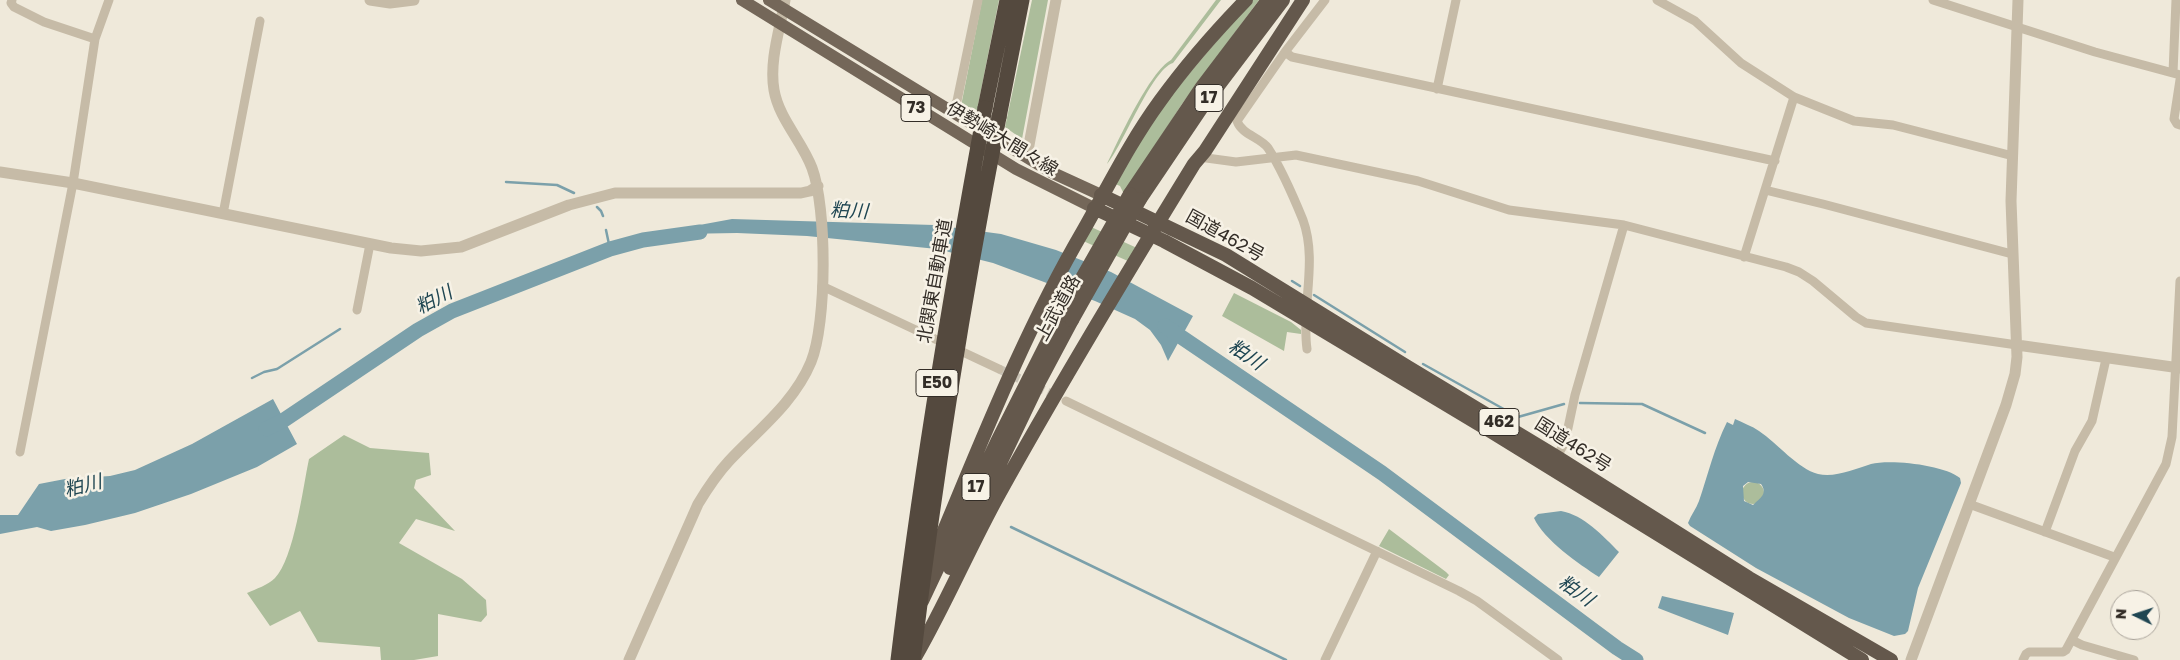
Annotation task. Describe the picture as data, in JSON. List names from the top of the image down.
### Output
{
  "streets": {
    "highway": [
      "17",
      "国道462号",
      "北関東自動車道",
      "上武道路",
      "E50",
      "462"
    ],
    "main road": ["73", "伊勢崎大間々線"]
  },
  "crossings": [
    ["伊勢崎大間々線", "国道462号"]
  ],
  "water": ["粕川"],
  "north": "left"
}
